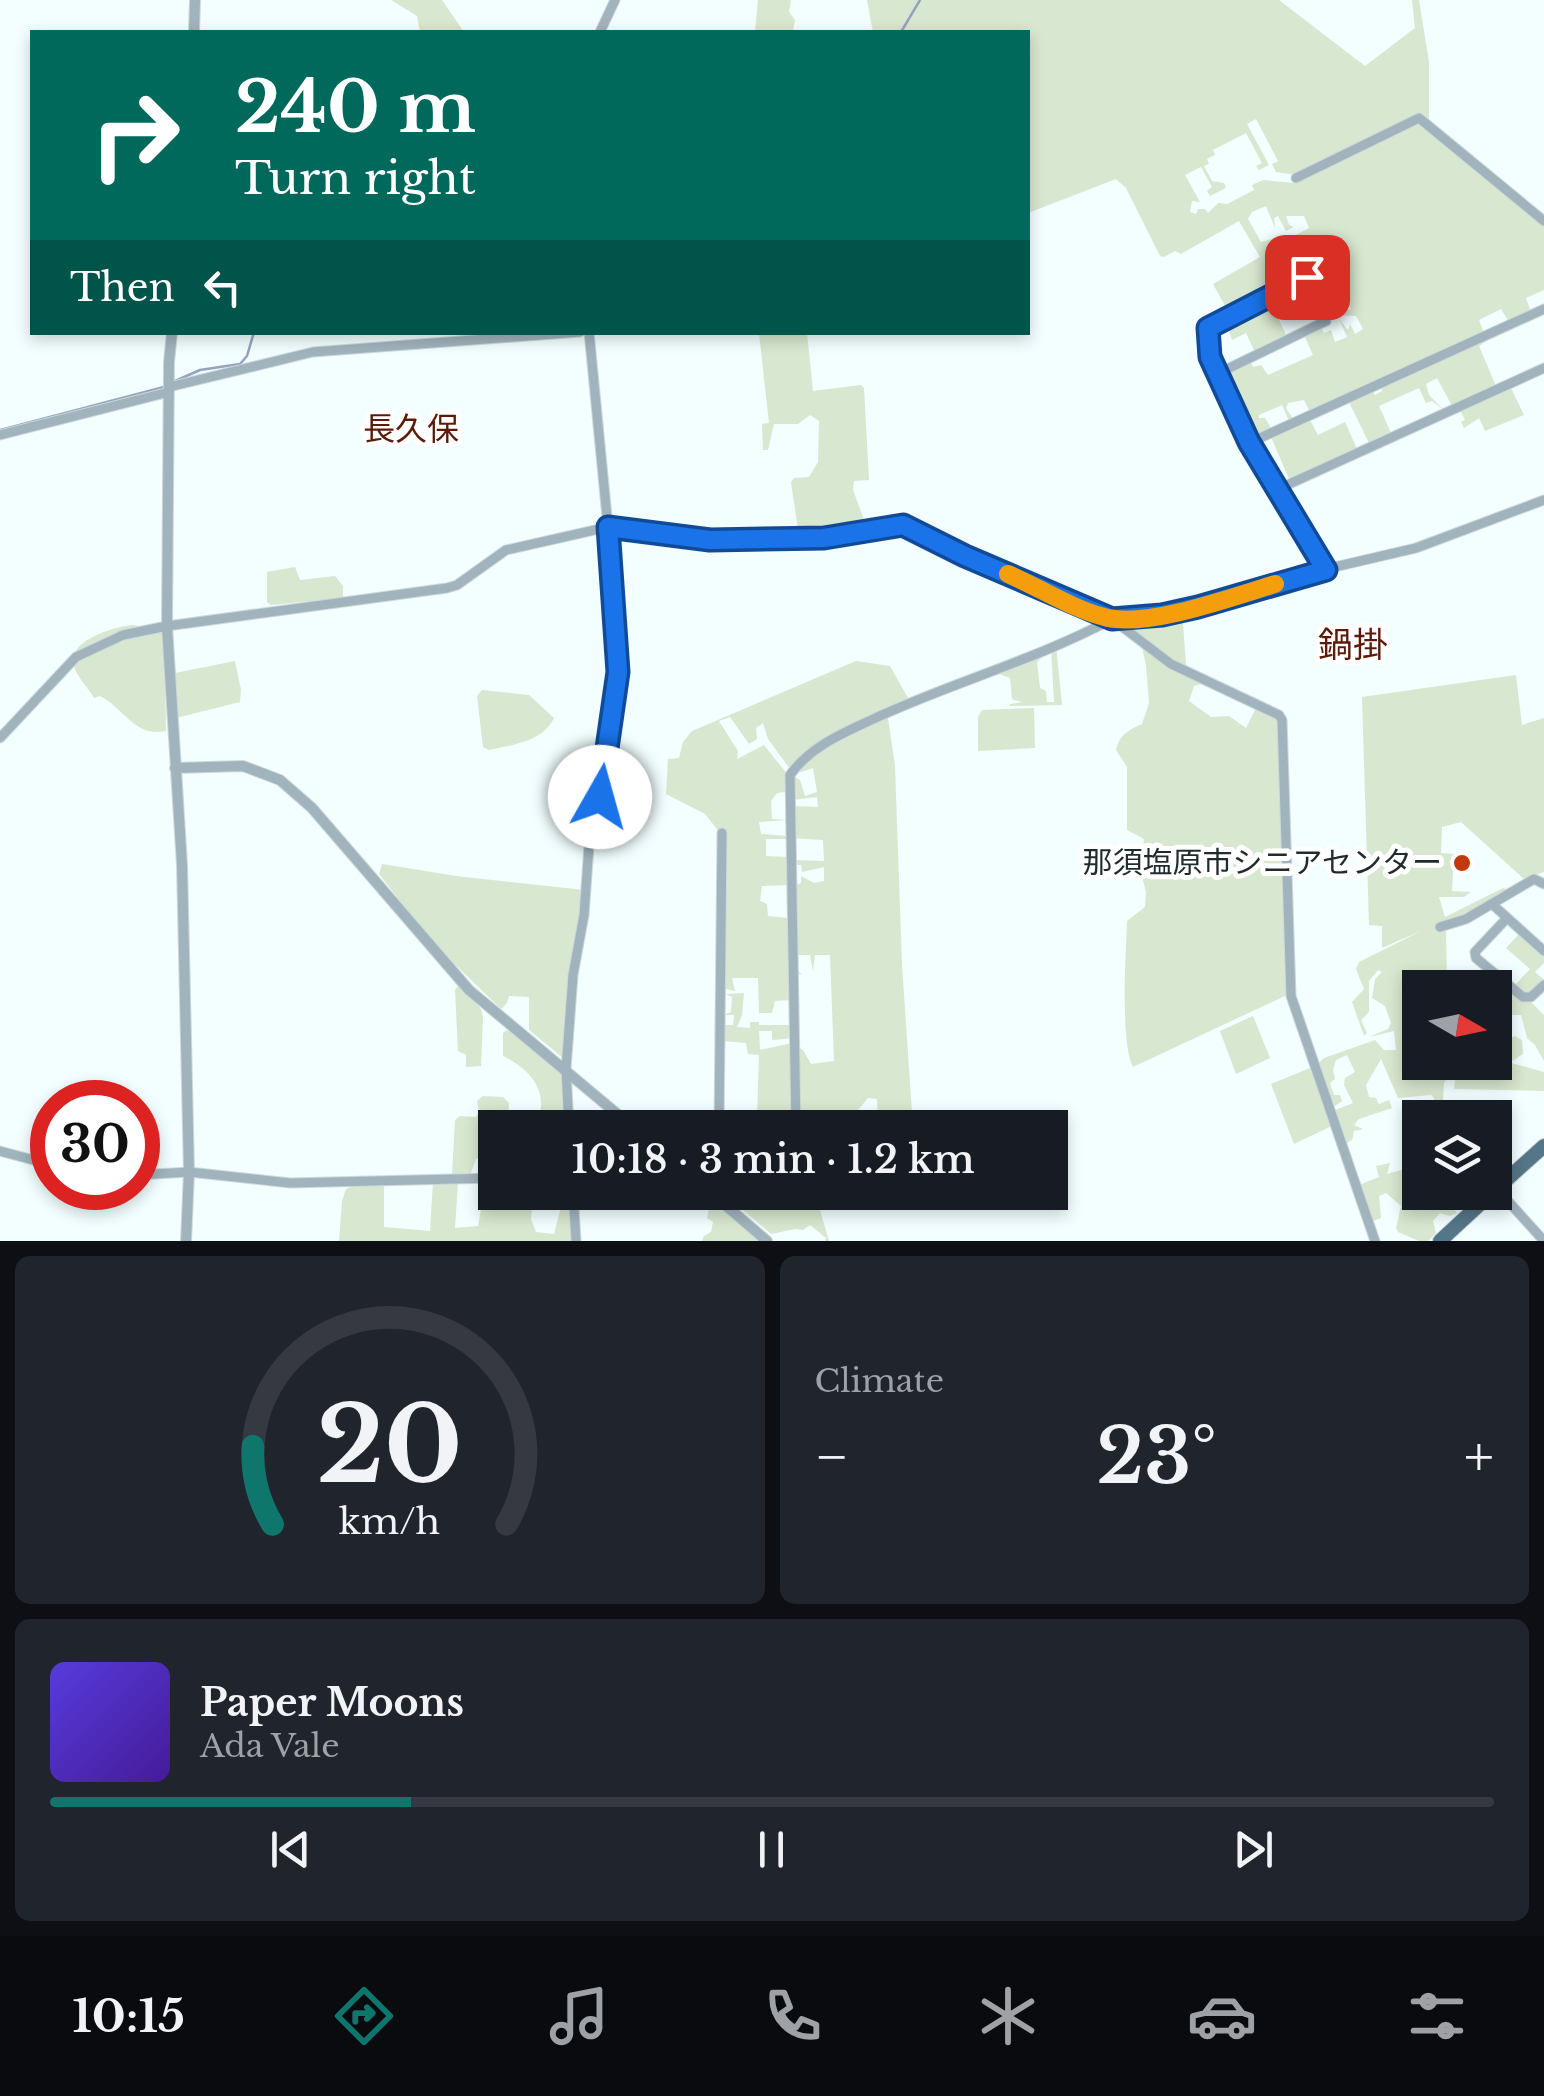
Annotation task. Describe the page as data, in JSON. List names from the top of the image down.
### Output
{
  "districts": ["長久保", "鍋掛"],
  "places": ["那須塩原市シニアセンター"],
  "north": "right",
  "page": {
    "turn": ["240 m", "Turn right"],
    "then": "Then",
    "limit": "30",
    "trip": "10:18 · 3 min · 1.2 km",
    "tile": "Climate",
    "heat": ["−", "23°", "+"],
    "song": ["Paper Moons", "Ada Vale"],
    "tabs": "10:15",
    "gauge": ["20", "km/h"]
  }
}
